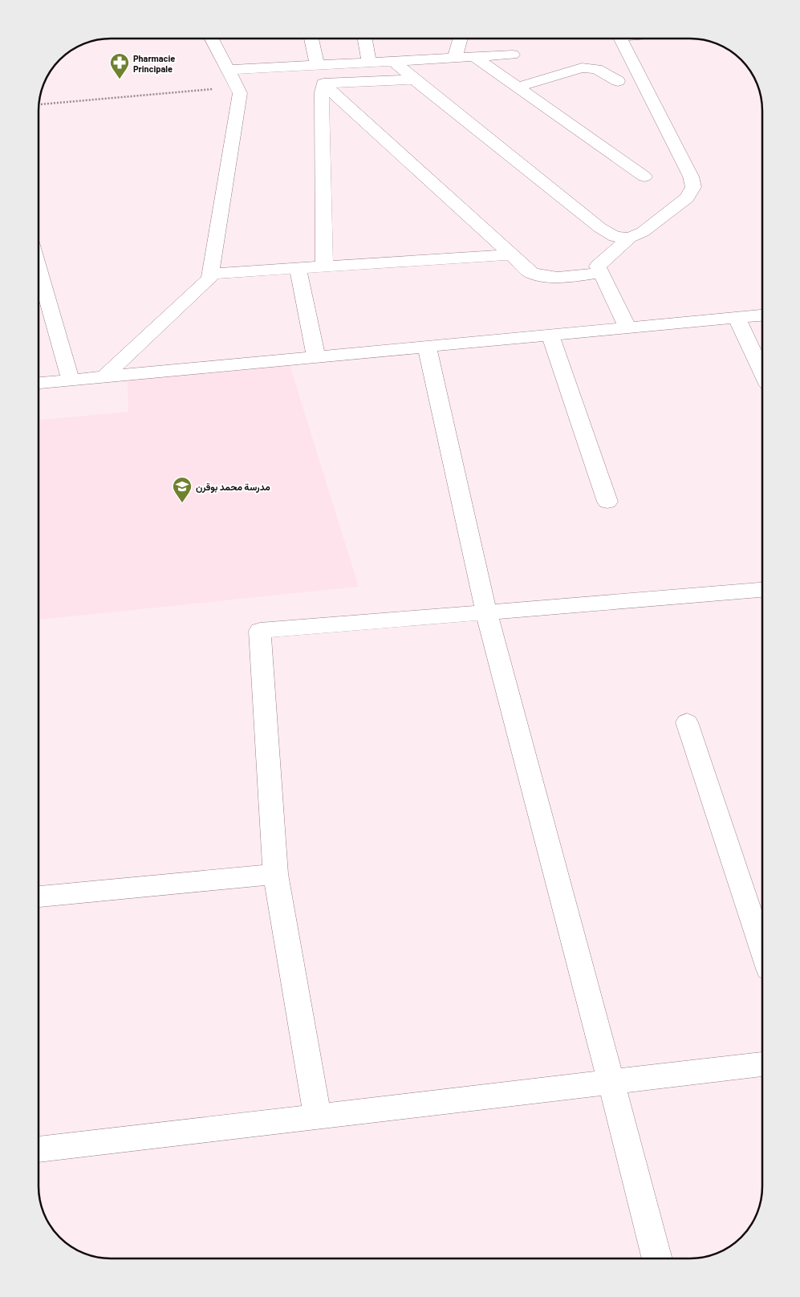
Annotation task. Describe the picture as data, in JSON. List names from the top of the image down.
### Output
{
  "places": {
    "pharmacy": ["Pharmacie Principale"],
    "school or university": ["مدرسة محمد بوقرن"]
  }
}
